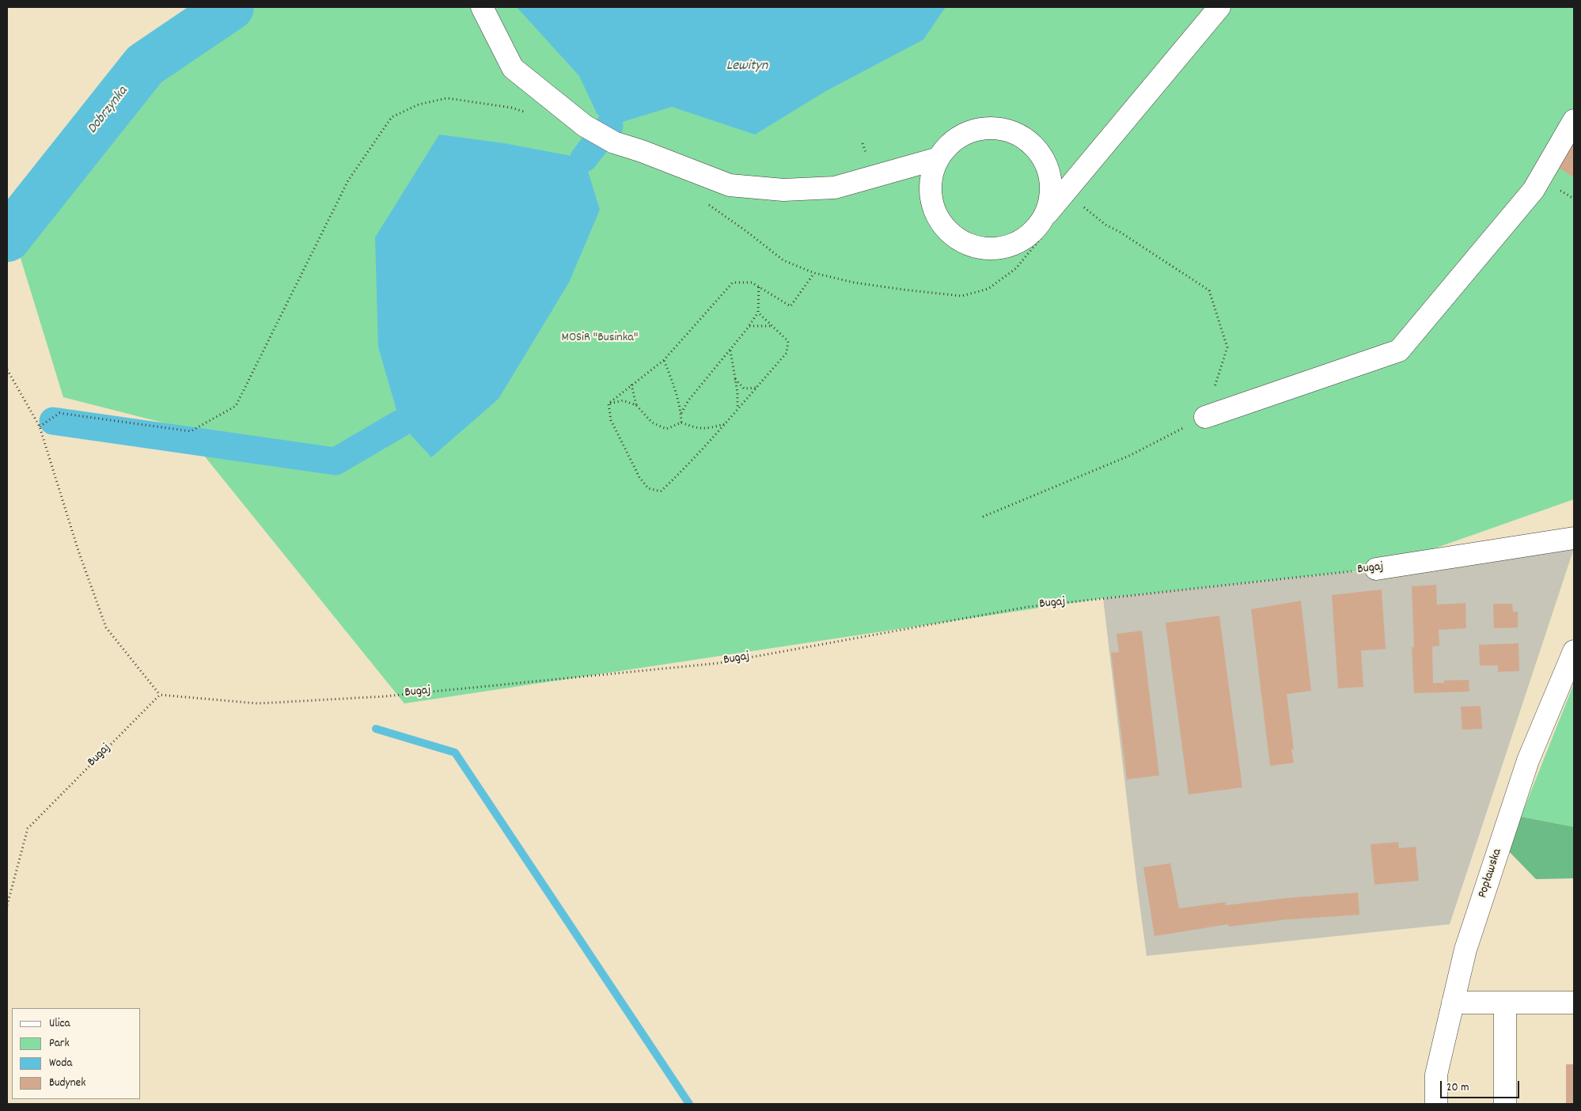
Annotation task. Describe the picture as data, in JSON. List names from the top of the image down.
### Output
{
  "streets": {
    "street": ["Bugaj", "Popławska"]
  },
  "water": ["Lewityn", "Dobrzynka"],
  "parks": ["MOSiR \"Businka\""],
  "legend": [
    "Ulica",
    "Park",
    "Woda",
    "Budynek"
  ],
  "scale_bar": "20 m"
}
